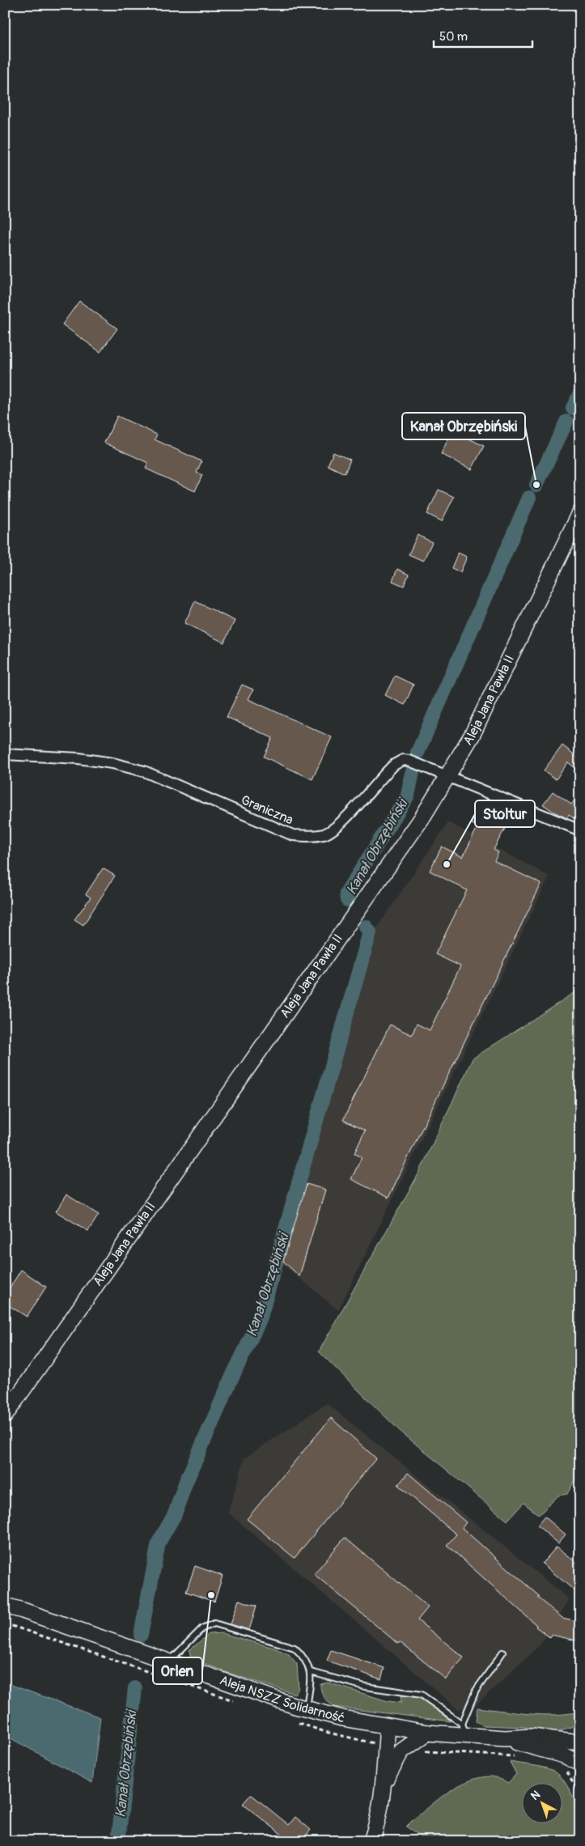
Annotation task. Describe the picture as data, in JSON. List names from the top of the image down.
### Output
{
  "streets": {
    "main road": ["Aleja Jana Pawła II", "Aleja NSZZ Solidarność"],
    "street": ["Graniczna"]
  },
  "crossings": [
    ["Aleja Jana Pawła II", "Graniczna"]
  ],
  "water": ["Kanał Obrzębiński"],
  "places": ["Kanał Obrzębiński", "Stoltur", "Orlen"],
  "scale_bar": "50 m",
  "north": "top left"
}
